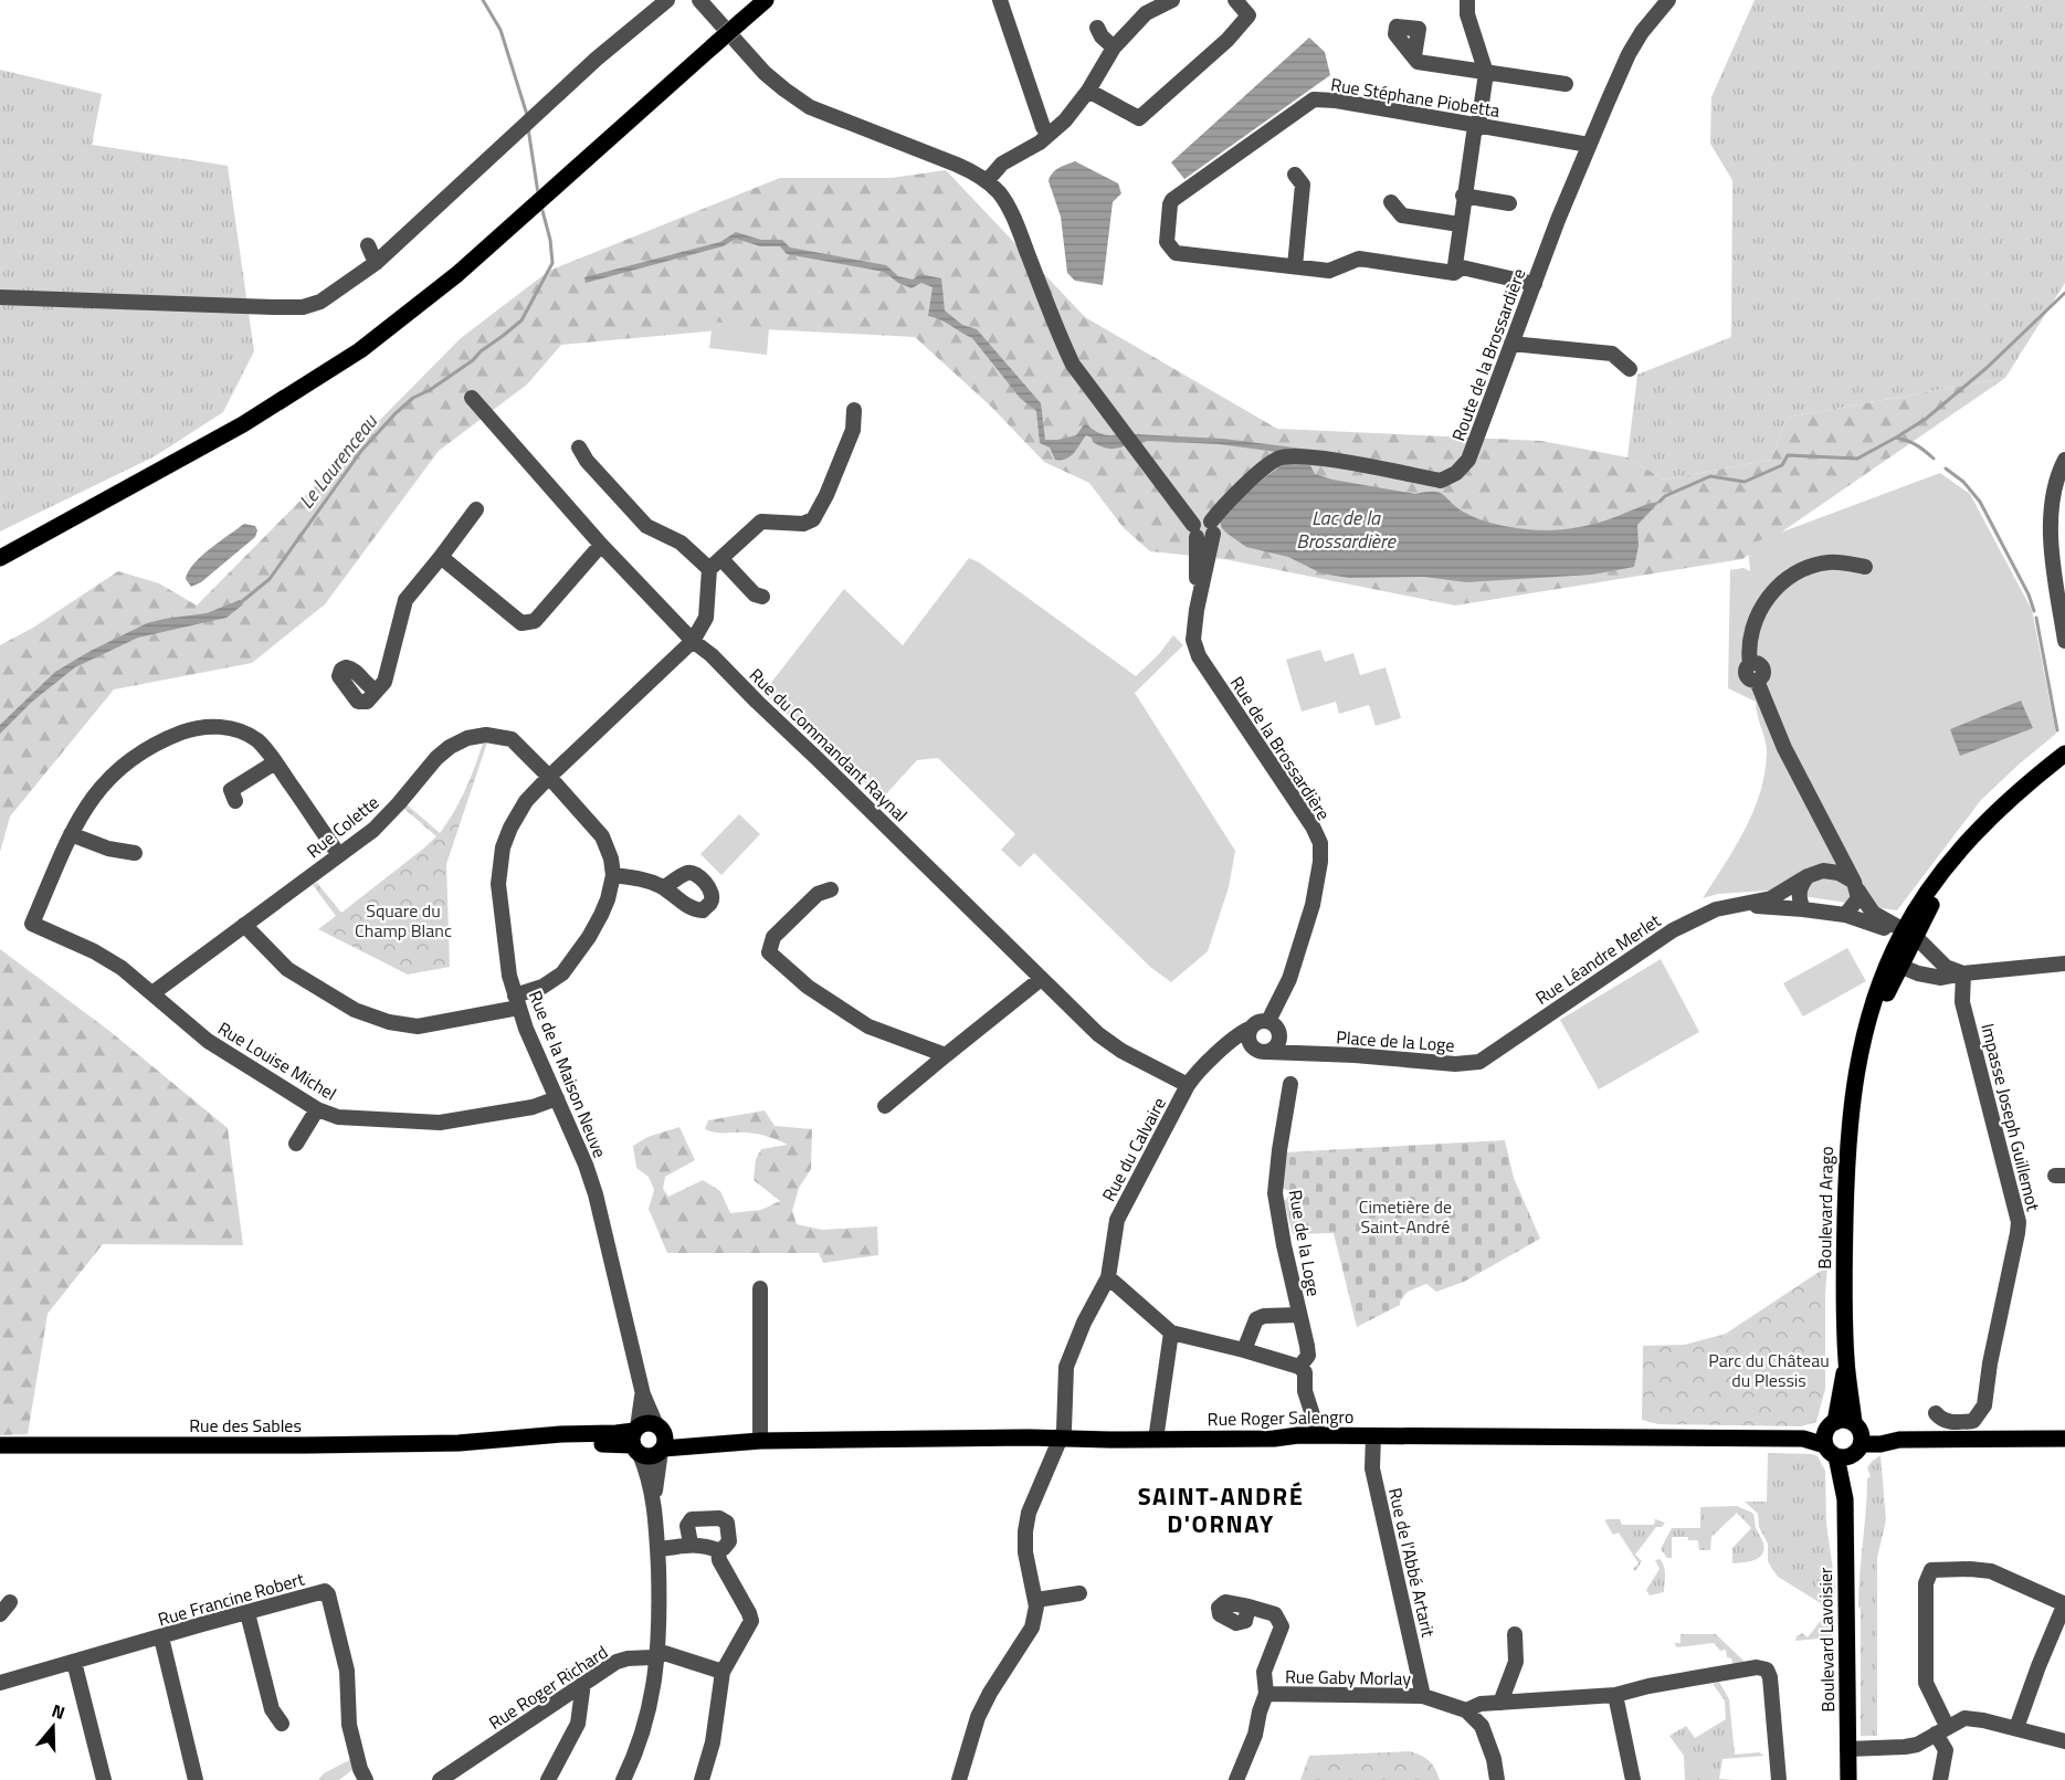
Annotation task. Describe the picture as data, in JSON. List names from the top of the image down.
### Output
{
  "streets": {
    "main road": [
      "Boulevard Arago",
      "Rue Roger Salengro",
      "Rue des Sables",
      "Boulevard Lavoisier"
    ],
    "street": [
      "Rue Stéphane Piobetta",
      "Route de la Brossardière",
      "Rue du Commandant Raynal",
      "Rue de la Brossardière",
      "Rue Colette",
      "Rue Léandre Merlet",
      "Place de la Loge",
      "Rue Louise Michel",
      "Rue de la Maison Neuve",
      "Impasse Joseph Guillemot",
      "Rue du Calvaire",
      "Rue de la Loge",
      "Rue de l'Abbé Artarit",
      "Rue Francine Robert",
      "Rue Gaby Morlay",
      "Rue Roger Richard"
    ]
  },
  "crossings": [
    ["Rue Stéphane Piobetta", "Route de la Brossardière"],
    ["Rue du Commandant Raynal", "Rue de la Maison Neuve"],
    ["Rue du Commandant Raynal", "Rue du Calvaire"],
    ["Rue de la Brossardière", "Place de la Loge"],
    ["Rue Colette", "Rue Louise Michel"],
    ["Rue Colette", "Rue de la Maison Neuve"],
    ["Rue Léandre Merlet", "Place de la Loge"],
    ["Rue Louise Michel", "Rue de la Maison Neuve"],
    ["Rue de la Maison Neuve", "Rue Roger Salengro"],
    ["Rue de la Maison Neuve", "Rue des Sables"],
    ["Rue du Calvaire", "Rue Roger Salengro"],
    ["Boulevard Arago", "Rue Roger Salengro"],
    ["Boulevard Arago", "Boulevard Lavoisier"],
    ["Rue Roger Salengro", "Rue de l'Abbé Artarit"],
    ["Rue Roger Salengro", "Boulevard Lavoisier"],
    ["Rue de l'Abbé Artarit", "Rue Gaby Morlay"]
  ],
  "districts": ["SAINT-ANDRÉ D'ORNAY"],
  "water": ["Le Laurenceau", "Lac de la Brossardière"],
  "parks": ["Square du Champ Blanc", "Cimetière de Saint-André", "Parc du Château du Plessis"],
  "north": "top"
}
